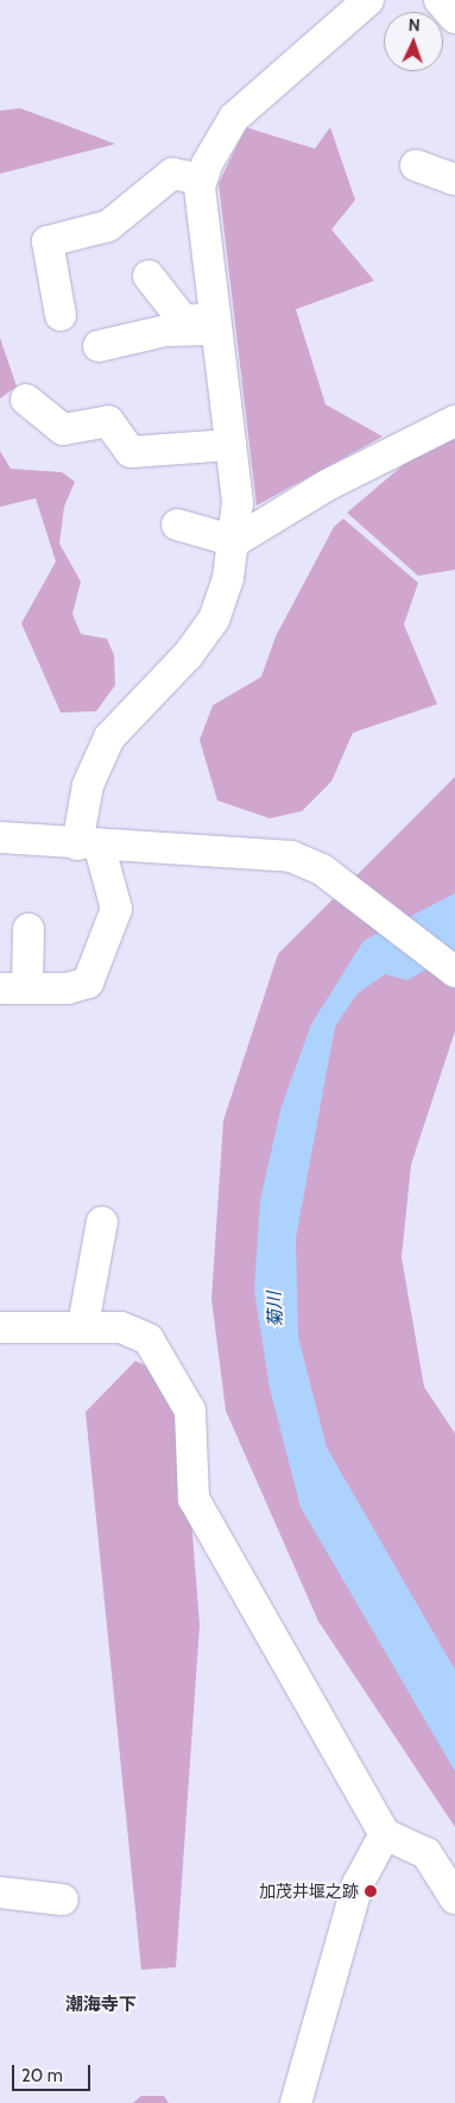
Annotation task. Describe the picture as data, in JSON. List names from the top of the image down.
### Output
{
  "districts": ["潮海寺下"],
  "water": ["菊川"],
  "places": ["加茂井堰之跡"],
  "scale_bar": "20 m",
  "north": "top"
}
